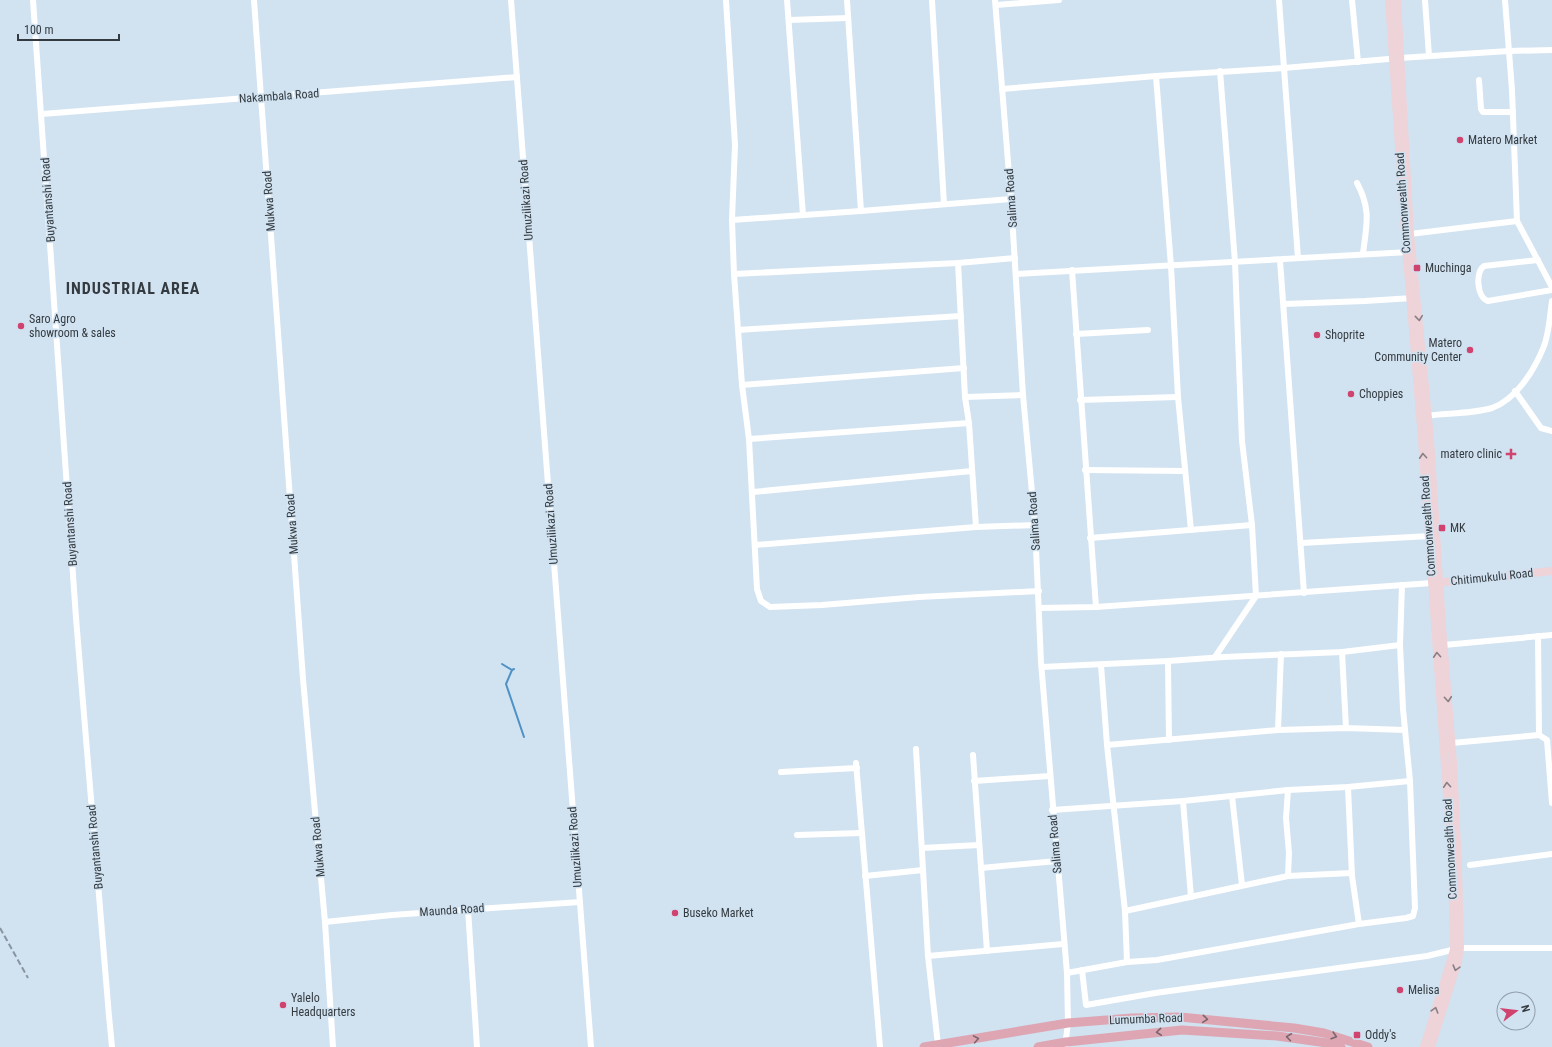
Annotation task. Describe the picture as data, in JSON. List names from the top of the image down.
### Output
{
  "streets": {
    "main road": ["Commonwealth Road", "Chitimukulu Road", "Lumumba Road"],
    "street": [
      "Nakambala Road",
      "Salima Road",
      "Buyantanshi Road",
      "Umuzilikazi Road",
      "Mukwa Road",
      "Maunda Road"
    ]
  },
  "crossings": [
    ["Nakambala Road", "Buyantanshi Road"],
    ["Nakambala Road", "Umuzilikazi Road"],
    ["Nakambala Road", "Mukwa Road"],
    ["Salima Road", "Lumumba Road"],
    ["Umuzilikazi Road", "Maunda Road"],
    ["Mukwa Road", "Maunda Road"],
    ["Commonwealth Road", "Chitimukulu Road"]
  ],
  "districts": ["INDUSTRIAL AREA"],
  "places": {
    "other": [
      "Matero Market",
      "Saro Agro showroom & sales",
      "Shoprite",
      "Matero Community Center",
      "Choppies",
      "Buseko Market",
      "Melisa",
      "Yalelo Headquarters"
    ],
    "transit": ["Muchinga", "MK", "Oddy's"],
    "health": ["matero clinic"]
  },
  "scale_bar": "100 m",
  "north": "right"
}
